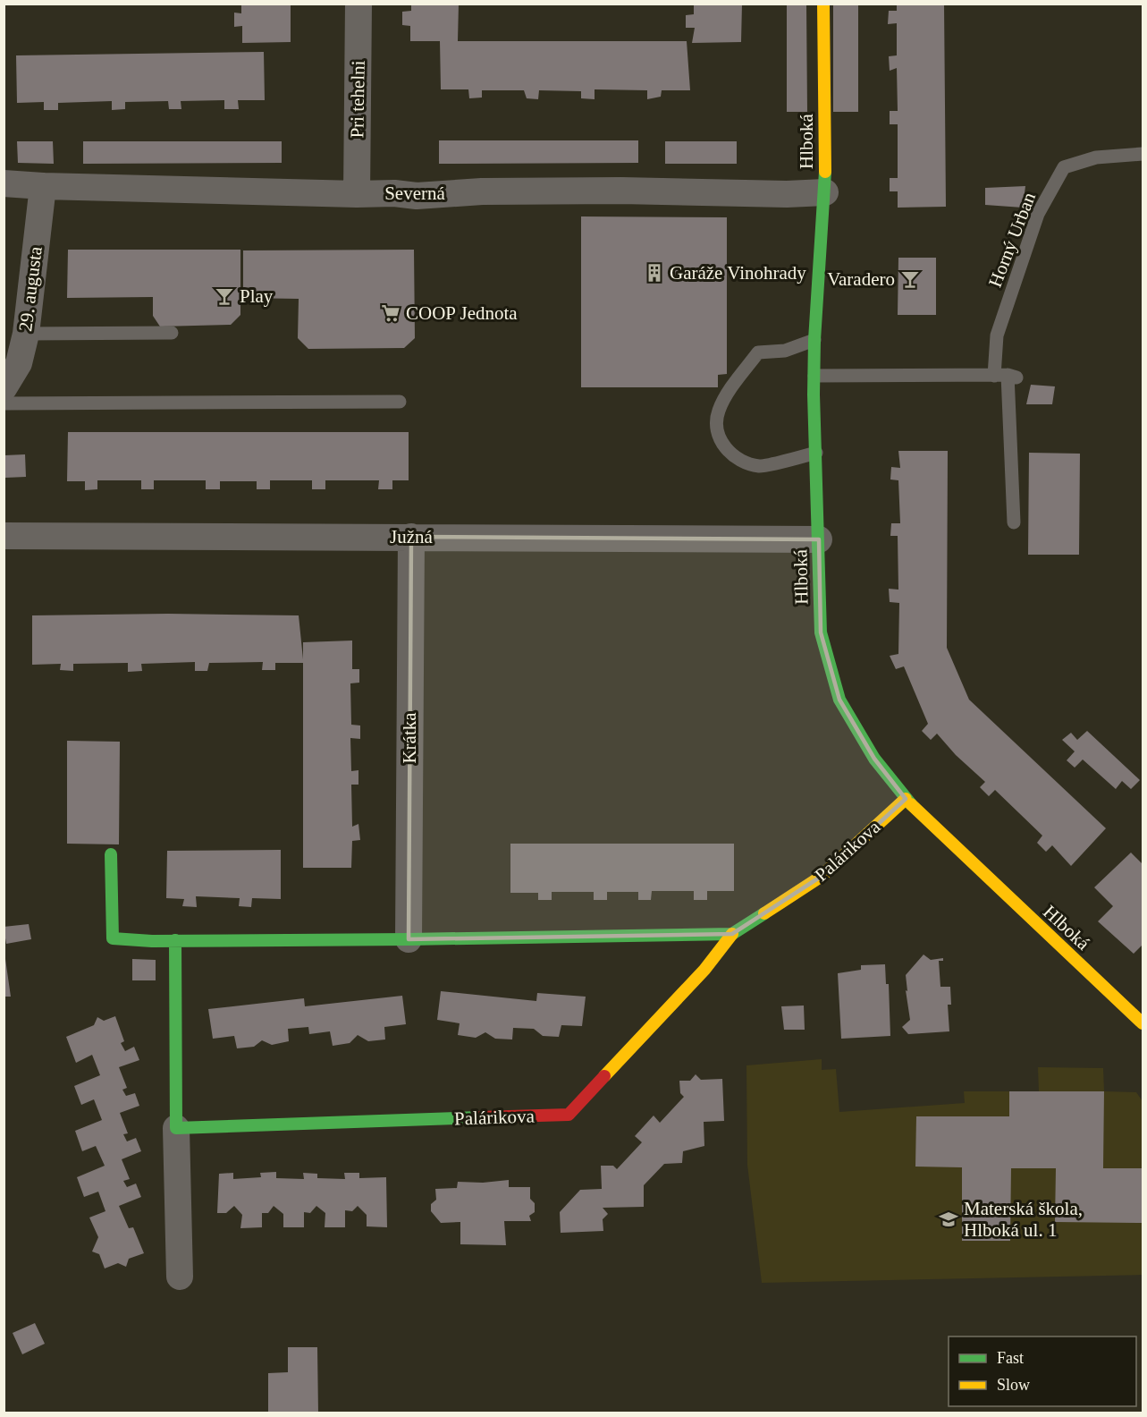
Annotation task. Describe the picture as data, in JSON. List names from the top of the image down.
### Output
{
  "streets": {
    "street": [
      "Pri tehelni",
      "Hlboká",
      "Severná",
      "29. augusta",
      "Južná",
      "Krátka",
      "Palárikova"
    ],
    "lane": ["Horný Urban"]
  },
  "crossings": [
    ["Pri tehelni", "Severná"],
    ["Hlboká", "Severná"],
    ["Hlboká", "Južná"],
    ["Hlboká", "Palárikova"],
    ["Severná", "29. augusta"],
    ["Južná", "Krátka"]
  ],
  "places": {
    "building": ["Garáže Vinohrady"],
    "bar": ["Varadero", "Play"],
    "supermarket": ["COOP Jednota"],
    "school or university": ["Materská škola, Hlboká ul. 1"]
  },
  "legend": ["Fast", "Slow"]
}
